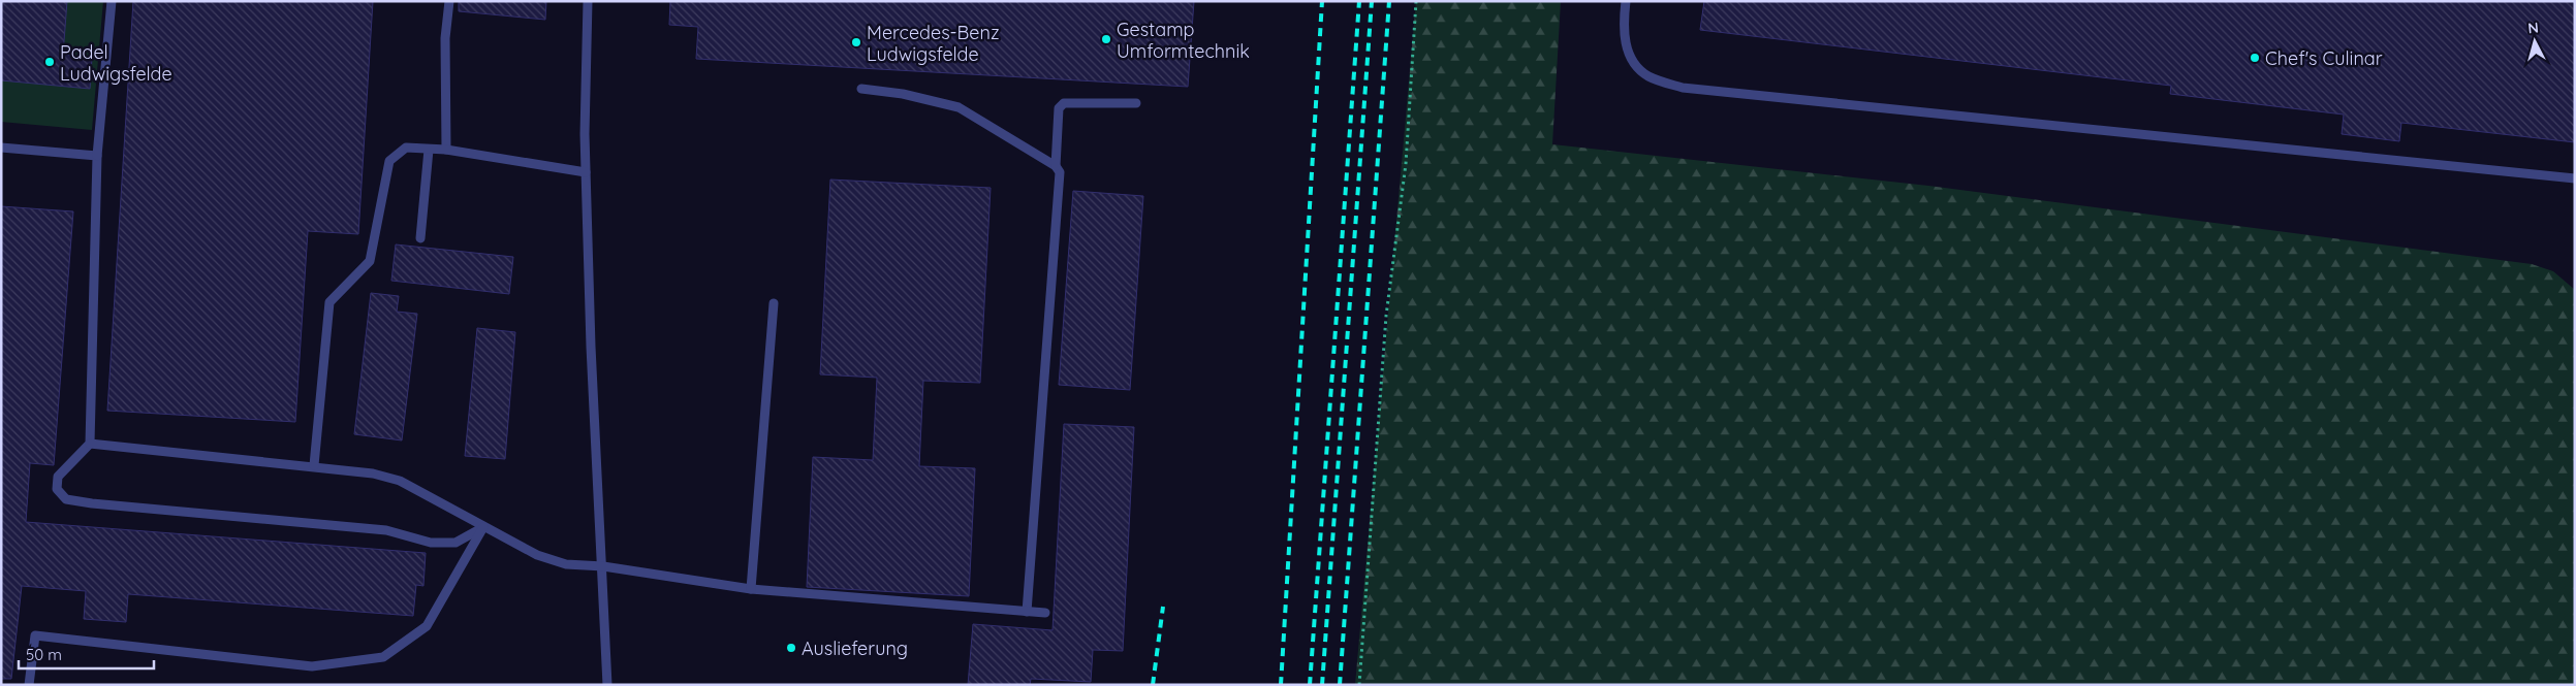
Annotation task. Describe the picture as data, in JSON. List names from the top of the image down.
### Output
{
  "places": [
    "Gestamp Umformtechnik",
    "Mercedes-Benz Ludwigsfelde",
    "Chef's Culinar",
    "Padel Ludwigsfelde",
    "Auslieferung"
  ],
  "scale_bar": "50 m",
  "north": "top"
}
